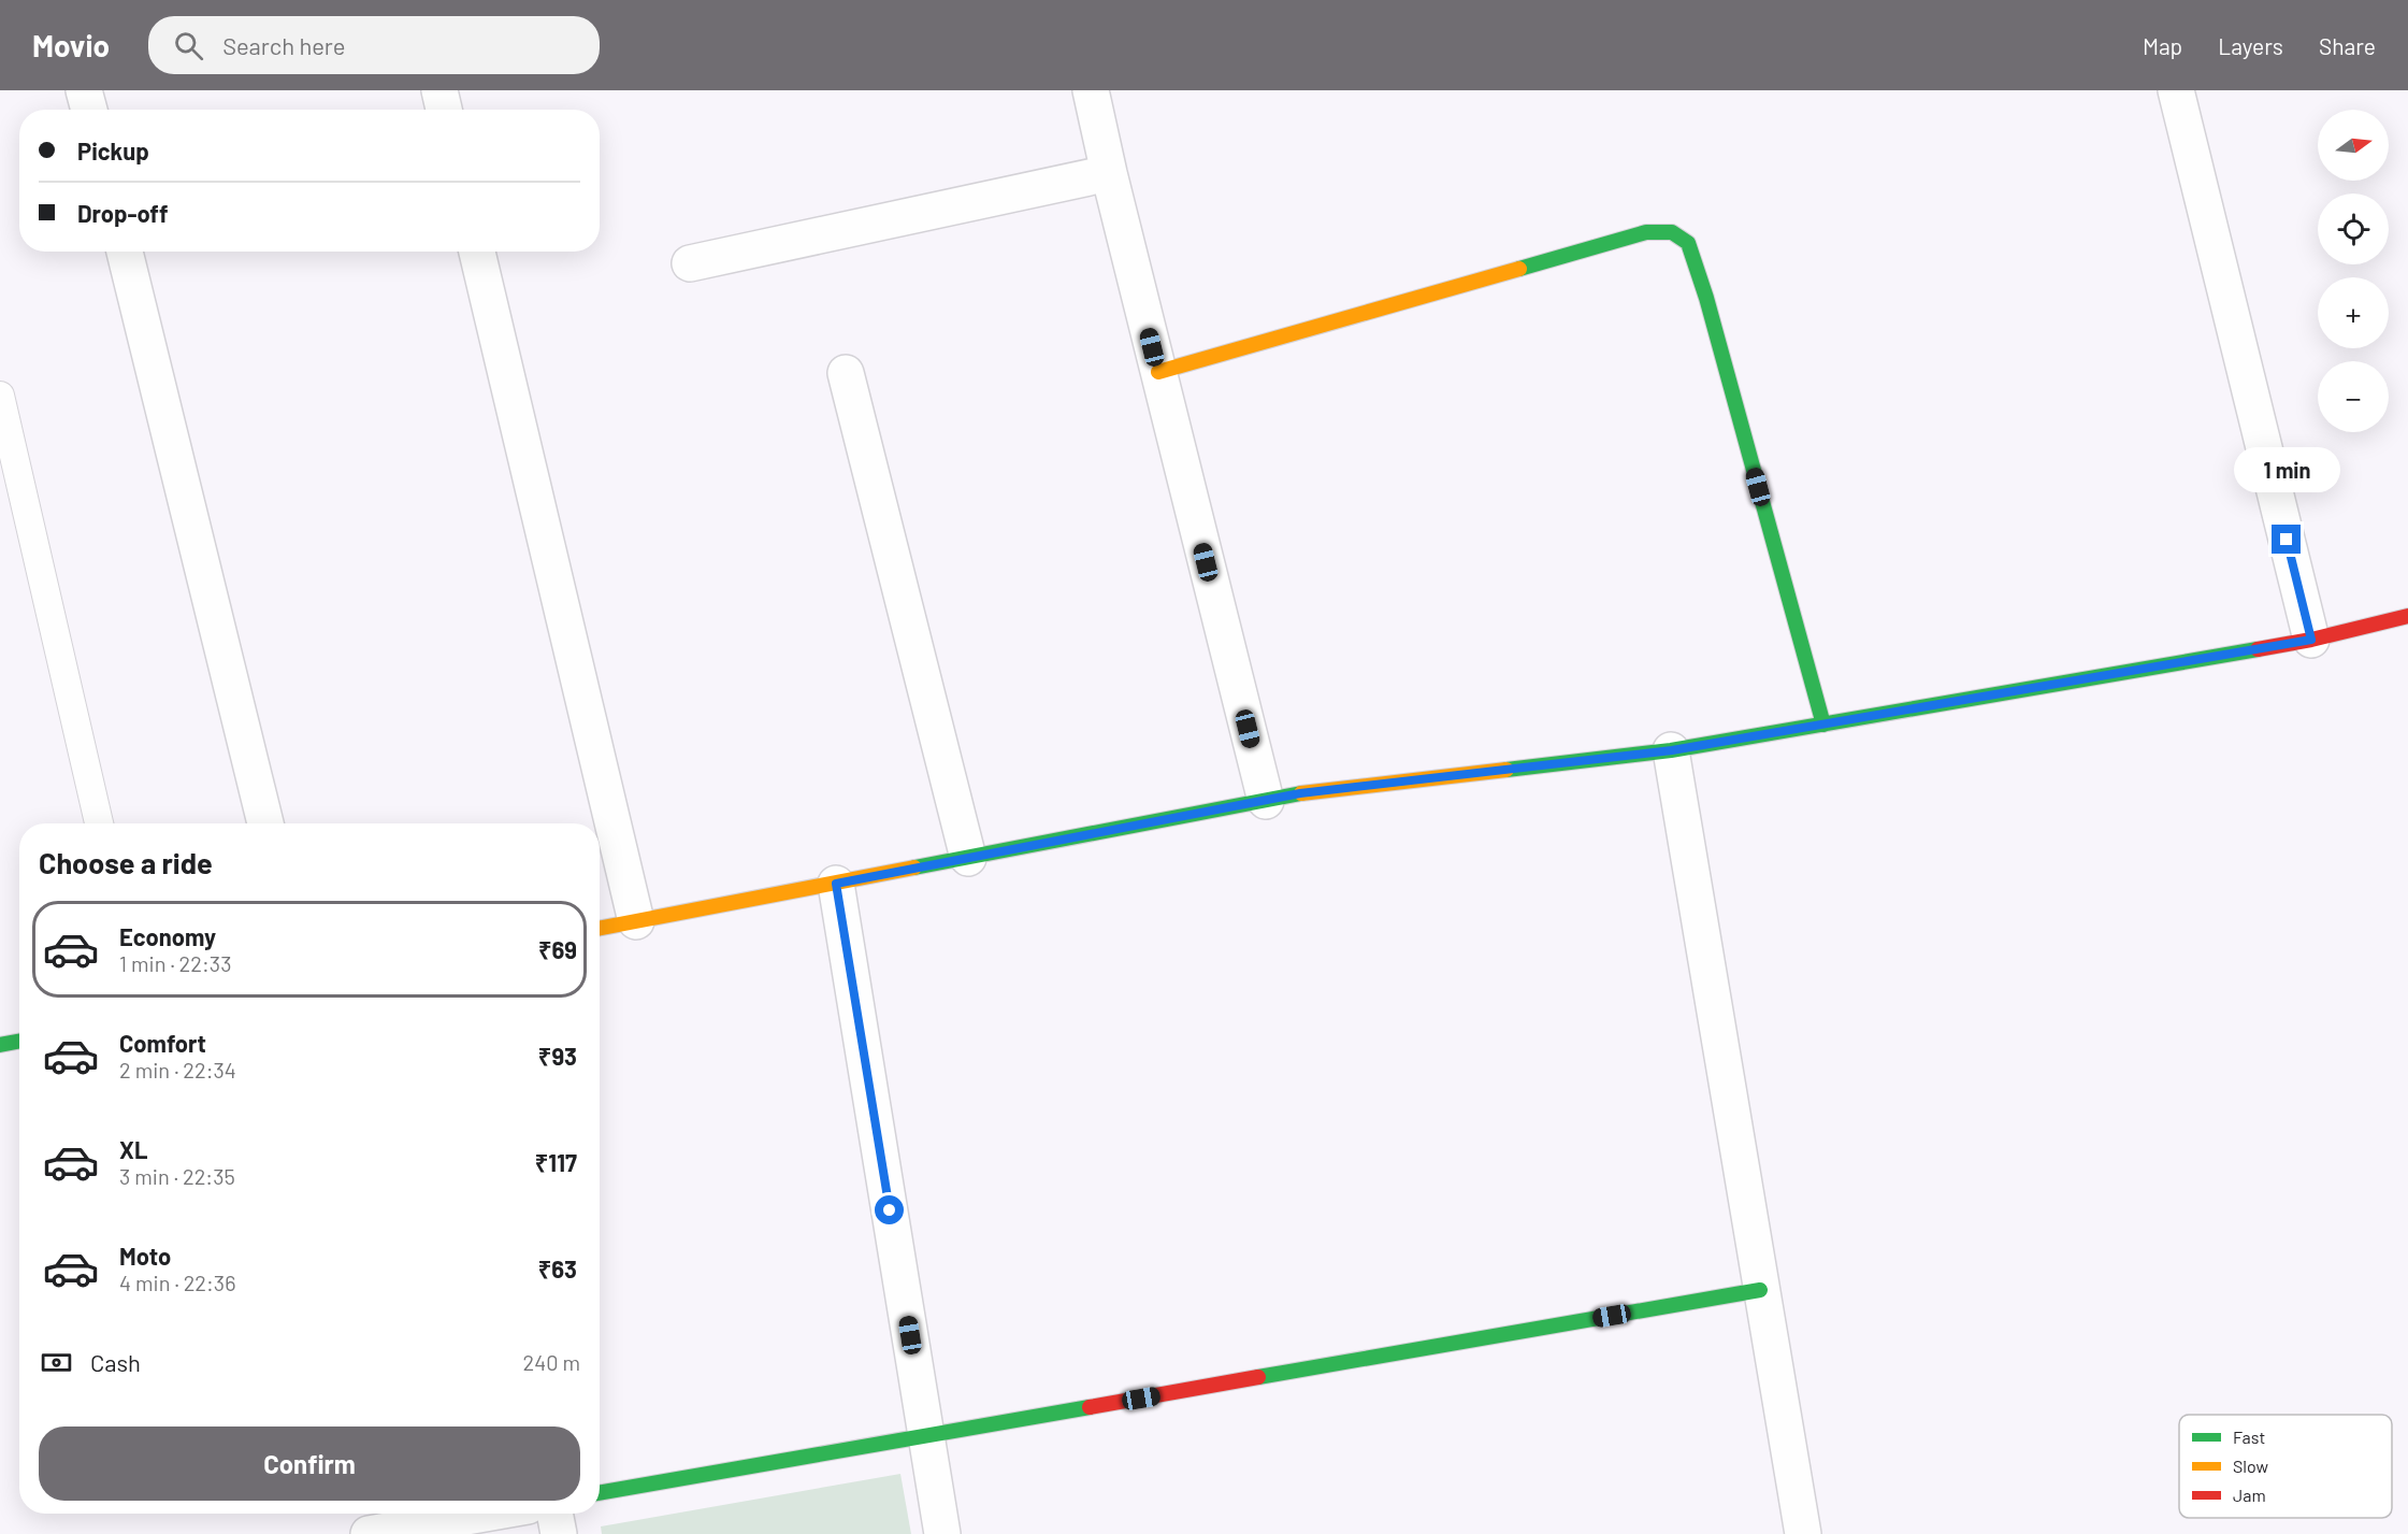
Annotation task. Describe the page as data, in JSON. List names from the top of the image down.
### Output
{
  "legend": ["Fast", "Slow", "Jam"],
  "north": "right",
  "page": {
    "header": "Movio",
    "search": "Search here",
    "nav": ["Map", "Layers", "Share"],
    "map_buttons": ["+", "−"],
    "banner": ["Pickup", "Drop-off"],
    "bubble": "1 min",
    "heading": "Choose a ride",
    "list": [
      {
        "name": "Economy",
        "note": "1 min · 22:33",
        "value": "₹69"
      },
      {
        "name": "Comfort",
        "note": "2 min · 22:34",
        "value": "₹93"
      },
      {
        "name": "XL",
        "note": "3 min · 22:35",
        "value": "₹117"
      },
      {
        "name": "Moto",
        "note": "4 min · 22:36",
        "value": "₹63"
      }
    ],
    "pay": ["Cash", "240 m"],
    "buttons": "Confirm"
  }
}
